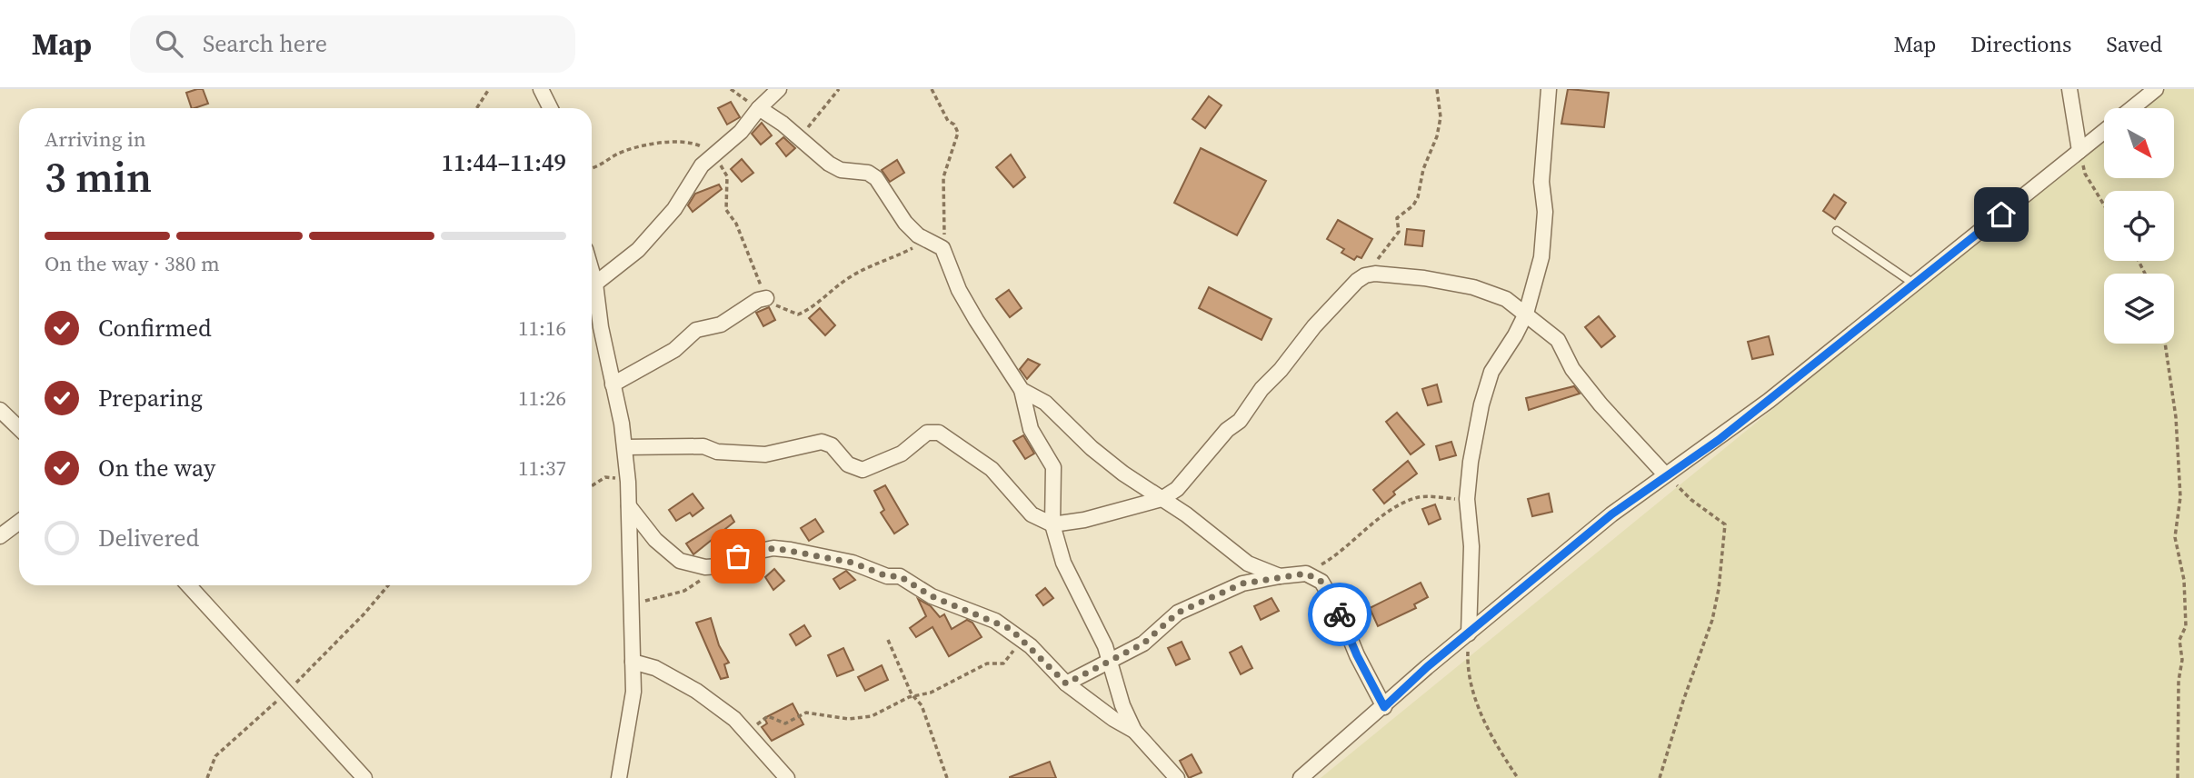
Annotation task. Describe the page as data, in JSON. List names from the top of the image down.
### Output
{
  "north": "bottom right",
  "page": {
    "header": "Map",
    "search": "Search here",
    "nav": ["Map", "Directions", "Saved"],
    "heading": ["3 min", "Arriving in", "11:44–11:49"],
    "bar": "On the way · 380 m",
    "list": [
      ["Confirmed", "11:16"],
      ["Preparing", "11:26"],
      ["On the way", "11:37"],
      "Delivered"
    ]
  }
}
